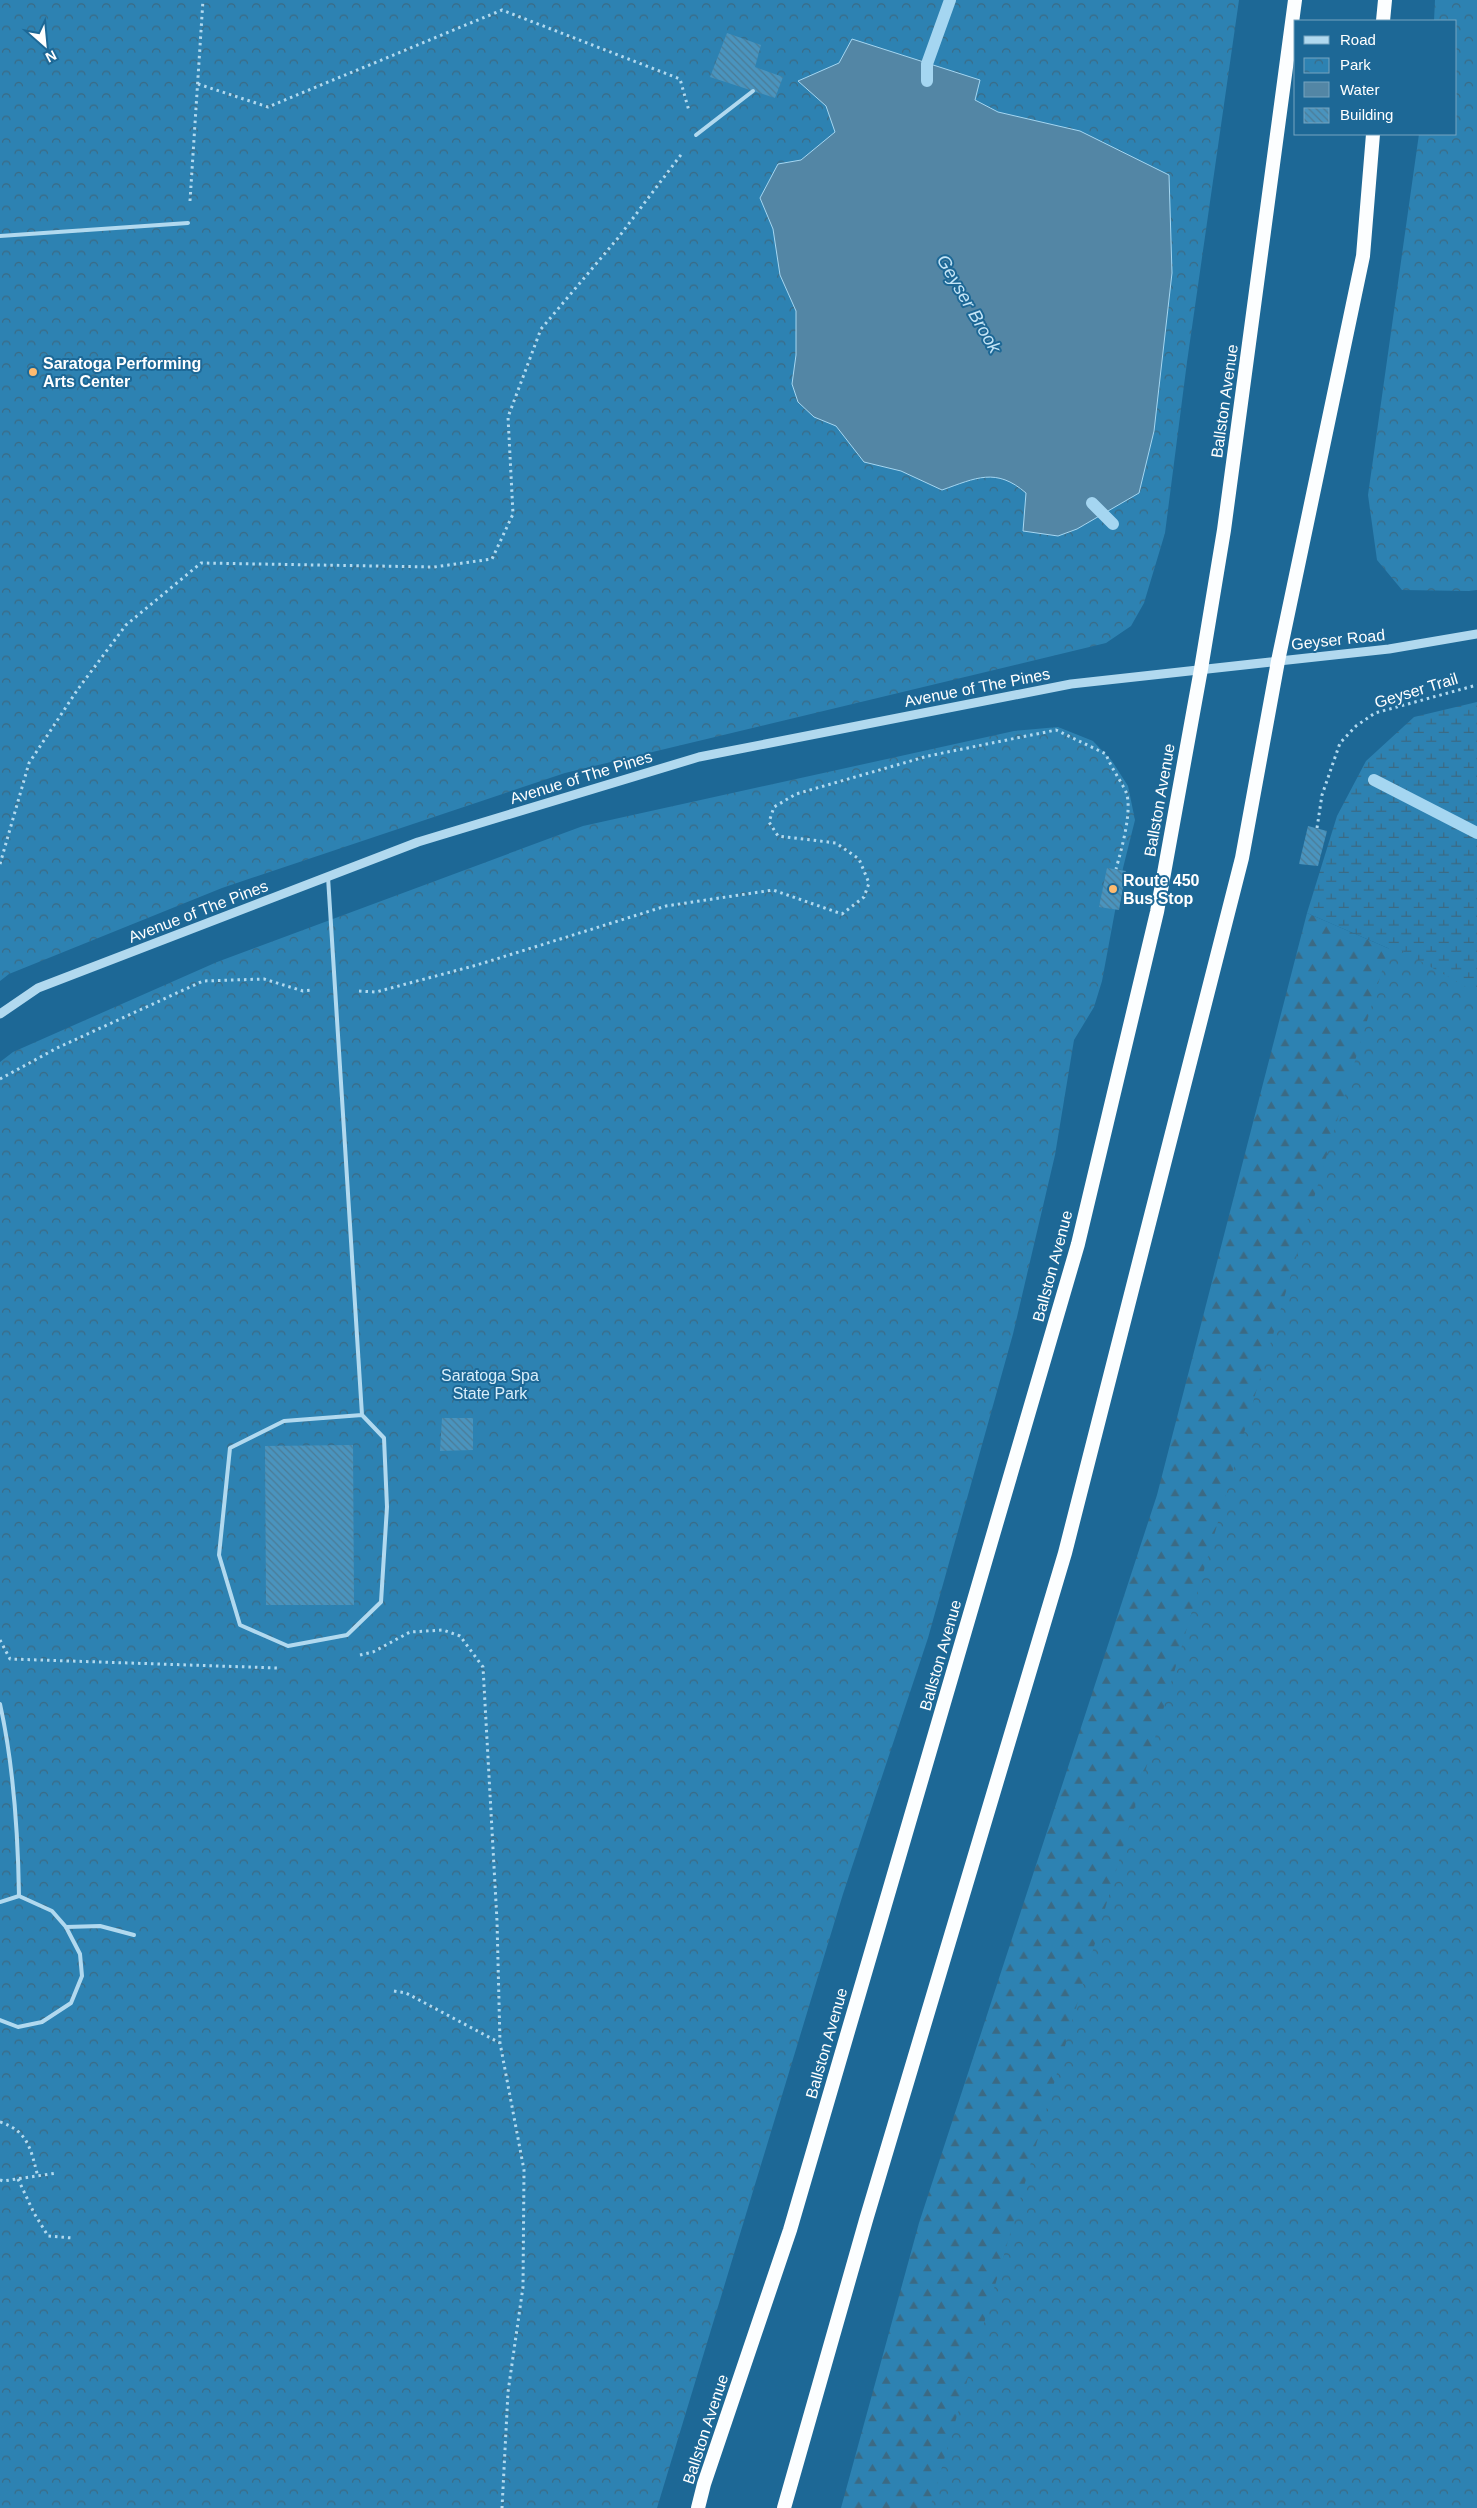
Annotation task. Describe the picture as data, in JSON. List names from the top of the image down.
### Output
{
  "streets": {
    "highway": ["Ballston Avenue"],
    "street": ["Geyser Road", "Avenue of The Pines"],
    "path": ["Geyser Trail"]
  },
  "crossings": [
    ["Ballston Avenue", "Geyser Road"],
    ["Ballston Avenue", "Avenue of The Pines"],
    ["Geyser Road", "Avenue of The Pines"]
  ],
  "water": ["Geyser Brook"],
  "parks": ["Saratoga Spa State Park"],
  "places": ["Saratoga Performing Arts Center", "Route 450 Bus Stop"],
  "legend": [
    "Road",
    "Park",
    "Water",
    "Building"
  ],
  "north": "bottom right"
}
